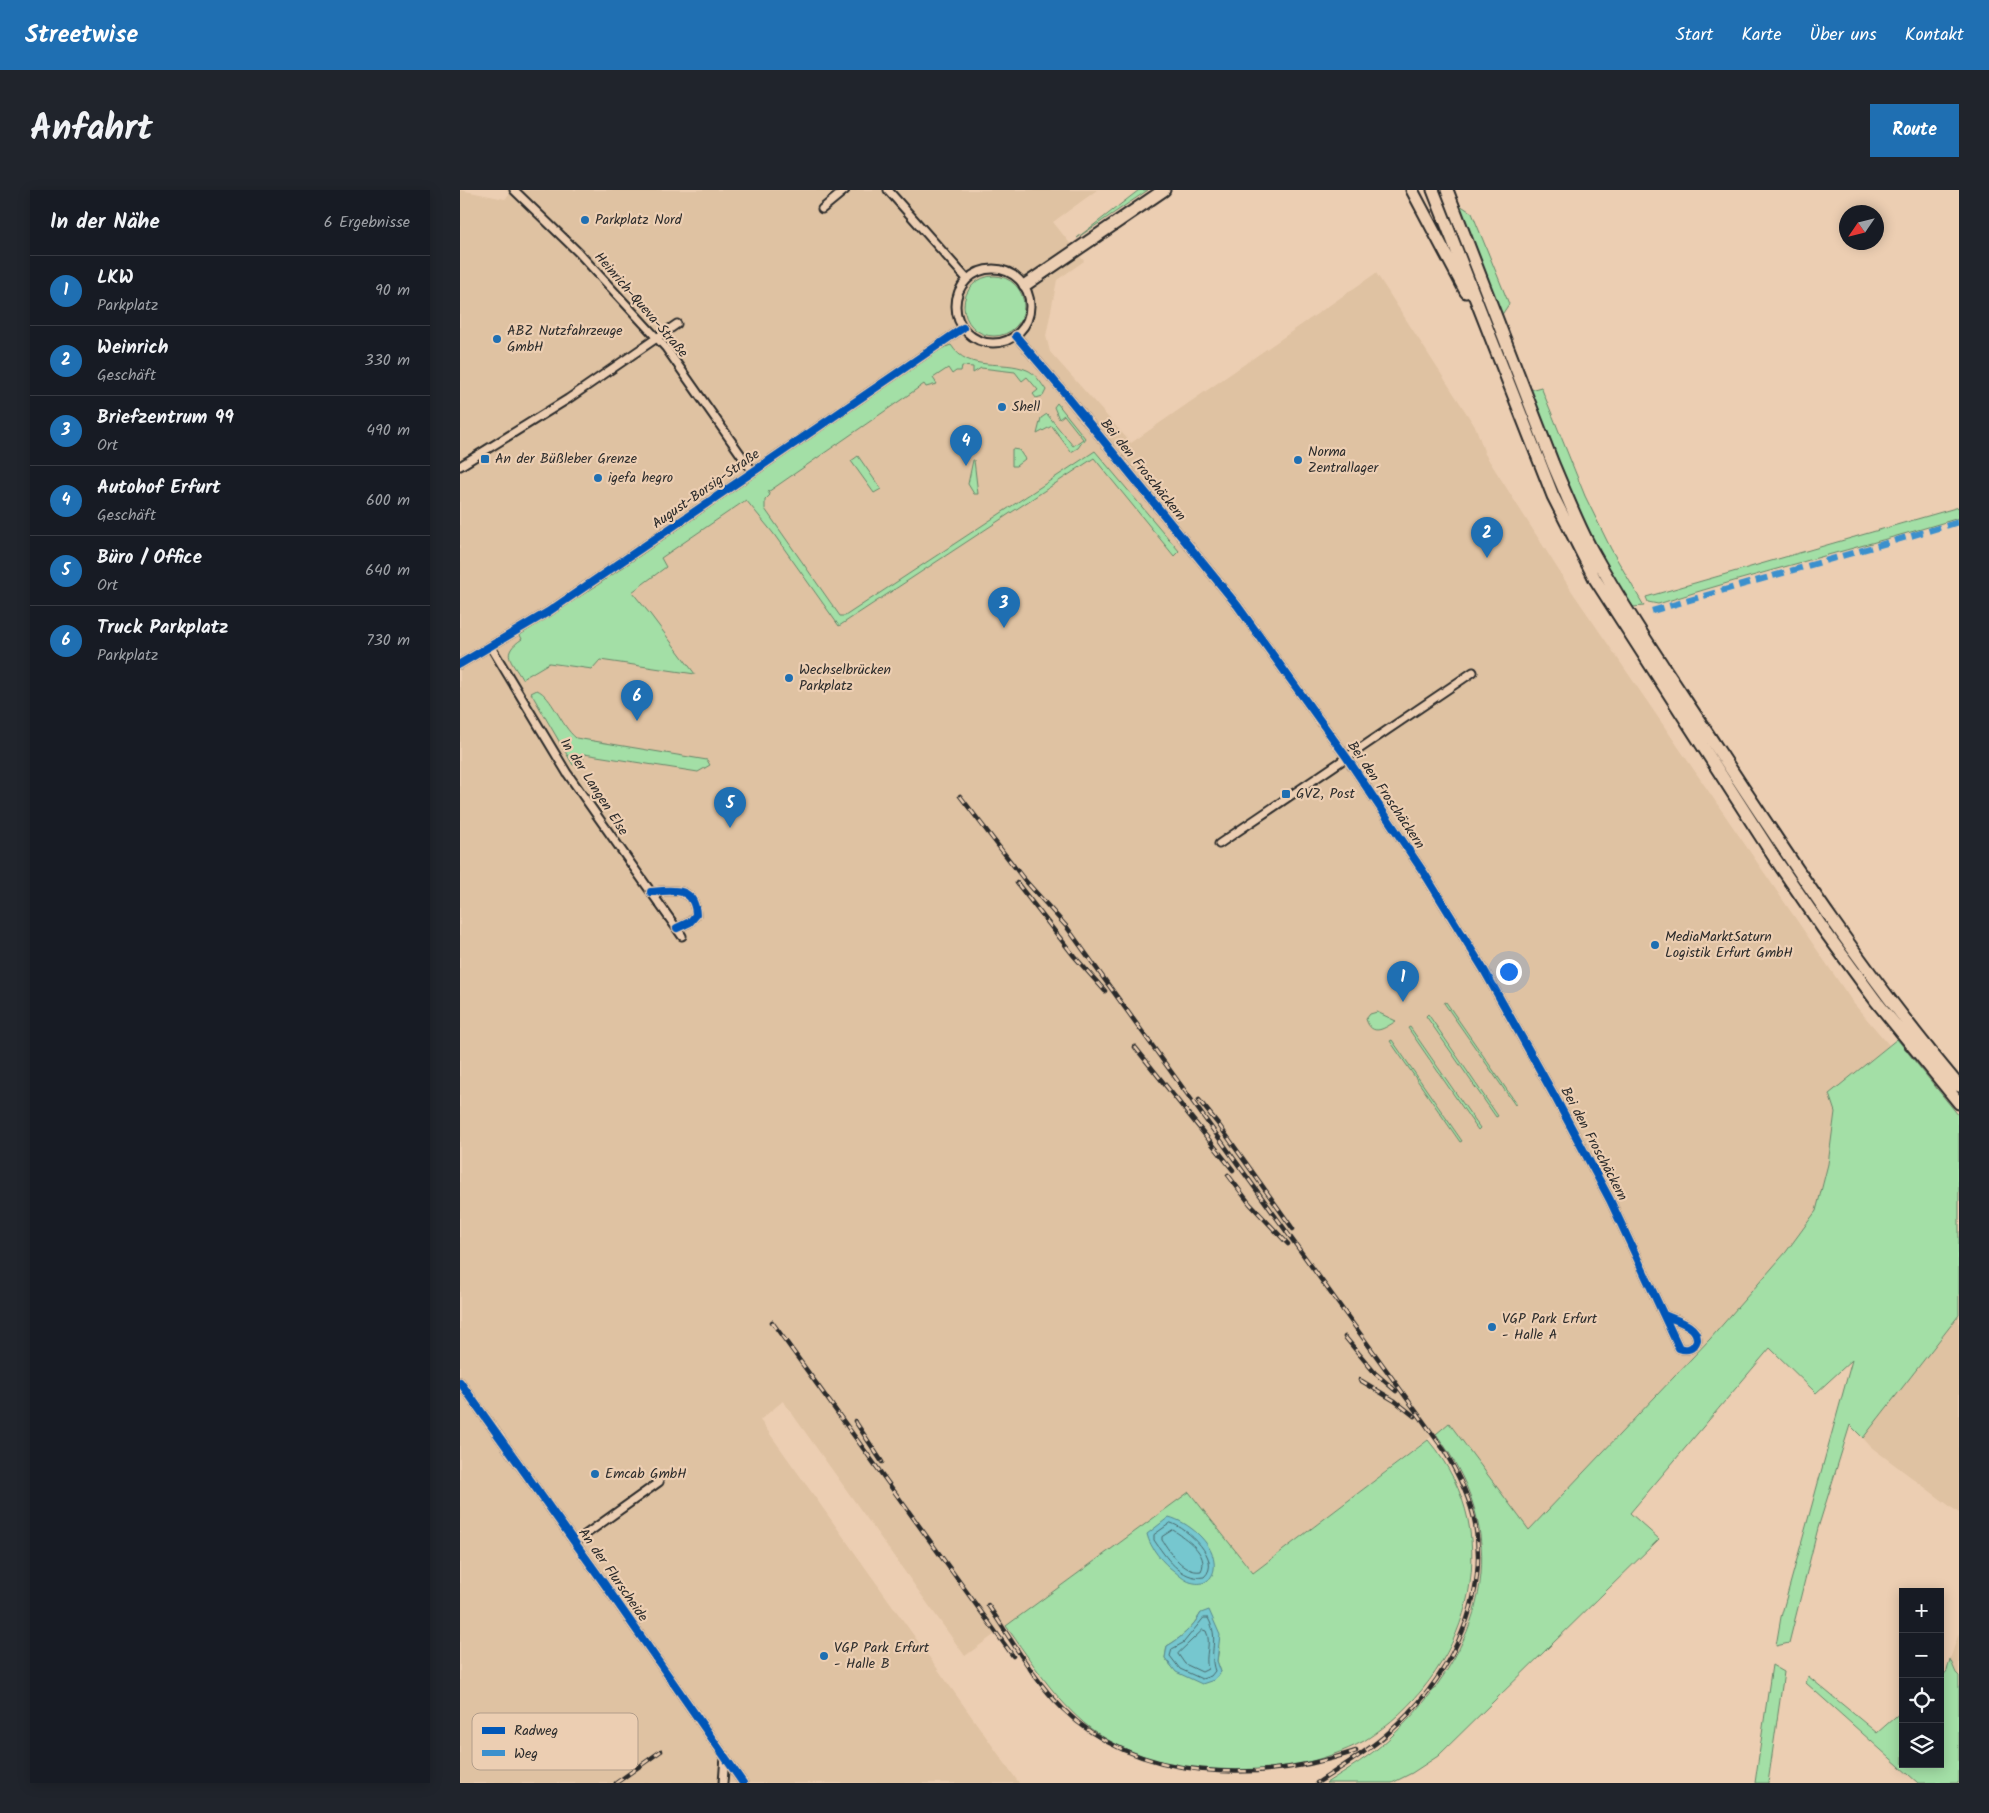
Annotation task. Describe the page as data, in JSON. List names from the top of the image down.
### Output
{
  "streets": {
    "street": [
      "Heinrich-Queva-Straße",
      "Bei den Froschäckern",
      "August-Borsig-Straße",
      "In der Langen Else",
      "An der Flurscheide"
    ]
  },
  "crossings": [
    ["Heinrich-Queva-Straße", "August-Borsig-Straße"],
    ["Bei den Froschäckern", "August-Borsig-Straße"],
    ["August-Borsig-Straße", "In der Langen Else"]
  ],
  "places": {
    "other": [
      "Parkplatz Nord",
      "ABZ Nutzfahrzeuge GmbH",
      "Shell",
      "Norma Zentrallager",
      "igefa hegro",
      "Wechselbrücken Parkplatz",
      "MediaMarktSaturn Logistik Erfurt GmbH",
      "VGP Park Erfurt - Halle A",
      "Emcab GmbH",
      "VGP Park Erfurt - Halle B"
    ],
    "transit": ["An der Büßleber Grenze", "GVZ, Post"]
  },
  "legend": ["Radweg", "Weg"],
  "north": "bottom left",
  "page": {
    "header": "Streetwise",
    "nav": [
      "Start",
      "Karte",
      "Über uns",
      "Kontakt"
    ],
    "title": "Anfahrt",
    "buttons": "Route",
    "heading": ["In der Nähe", "6 Ergebnisse"],
    "list": [
      {
        "mark": "1",
        "name": "LKW",
        "note": "Parkplatz",
        "value": "90 m"
      },
      {
        "mark": "2",
        "name": "Weinrich",
        "note": "Geschäft",
        "value": "330 m"
      },
      {
        "mark": "3",
        "name": "Briefzentrum 99",
        "note": "Ort",
        "value": "490 m"
      },
      {
        "mark": "4",
        "name": "Autohof Erfurt",
        "note": "Geschäft",
        "value": "600 m"
      },
      {
        "mark": "5",
        "name": "Büro / Office",
        "note": "Ort",
        "value": "640 m"
      },
      {
        "mark": "6",
        "name": "Truck Parkplatz",
        "note": "Parkplatz",
        "value": "730 m"
      }
    ],
    "pins": [
      "4",
      "2",
      "3",
      "6",
      "5",
      "1"
    ],
    "map_buttons": ["+", "−"]
  }
}
